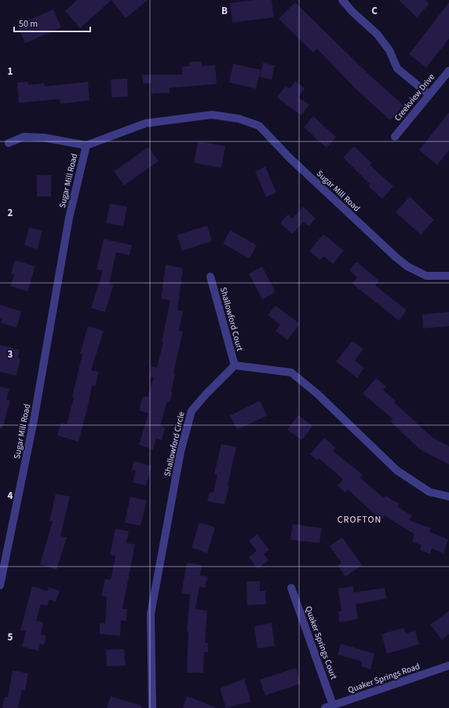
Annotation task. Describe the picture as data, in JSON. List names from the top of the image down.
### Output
{
  "streets": {
    "street": [
      "Creekview Drive",
      "Sugar Mill Road",
      "Shallowford Court",
      "Shallowford Circle",
      "Quaker Springs Court",
      "Quaker Springs Road"
    ]
  },
  "crossings": [
    ["Shallowford Court", "Shallowford Circle"],
    ["Quaker Springs Court", "Quaker Springs Road"]
  ],
  "districts": ["CROFTON"],
  "scale_bar": "50 m",
  "grid": {
    "columns": ["B", "C"],
    "rows": [
      "1",
      "2",
      "3",
      "4",
      "5"
    ]
  }
}
